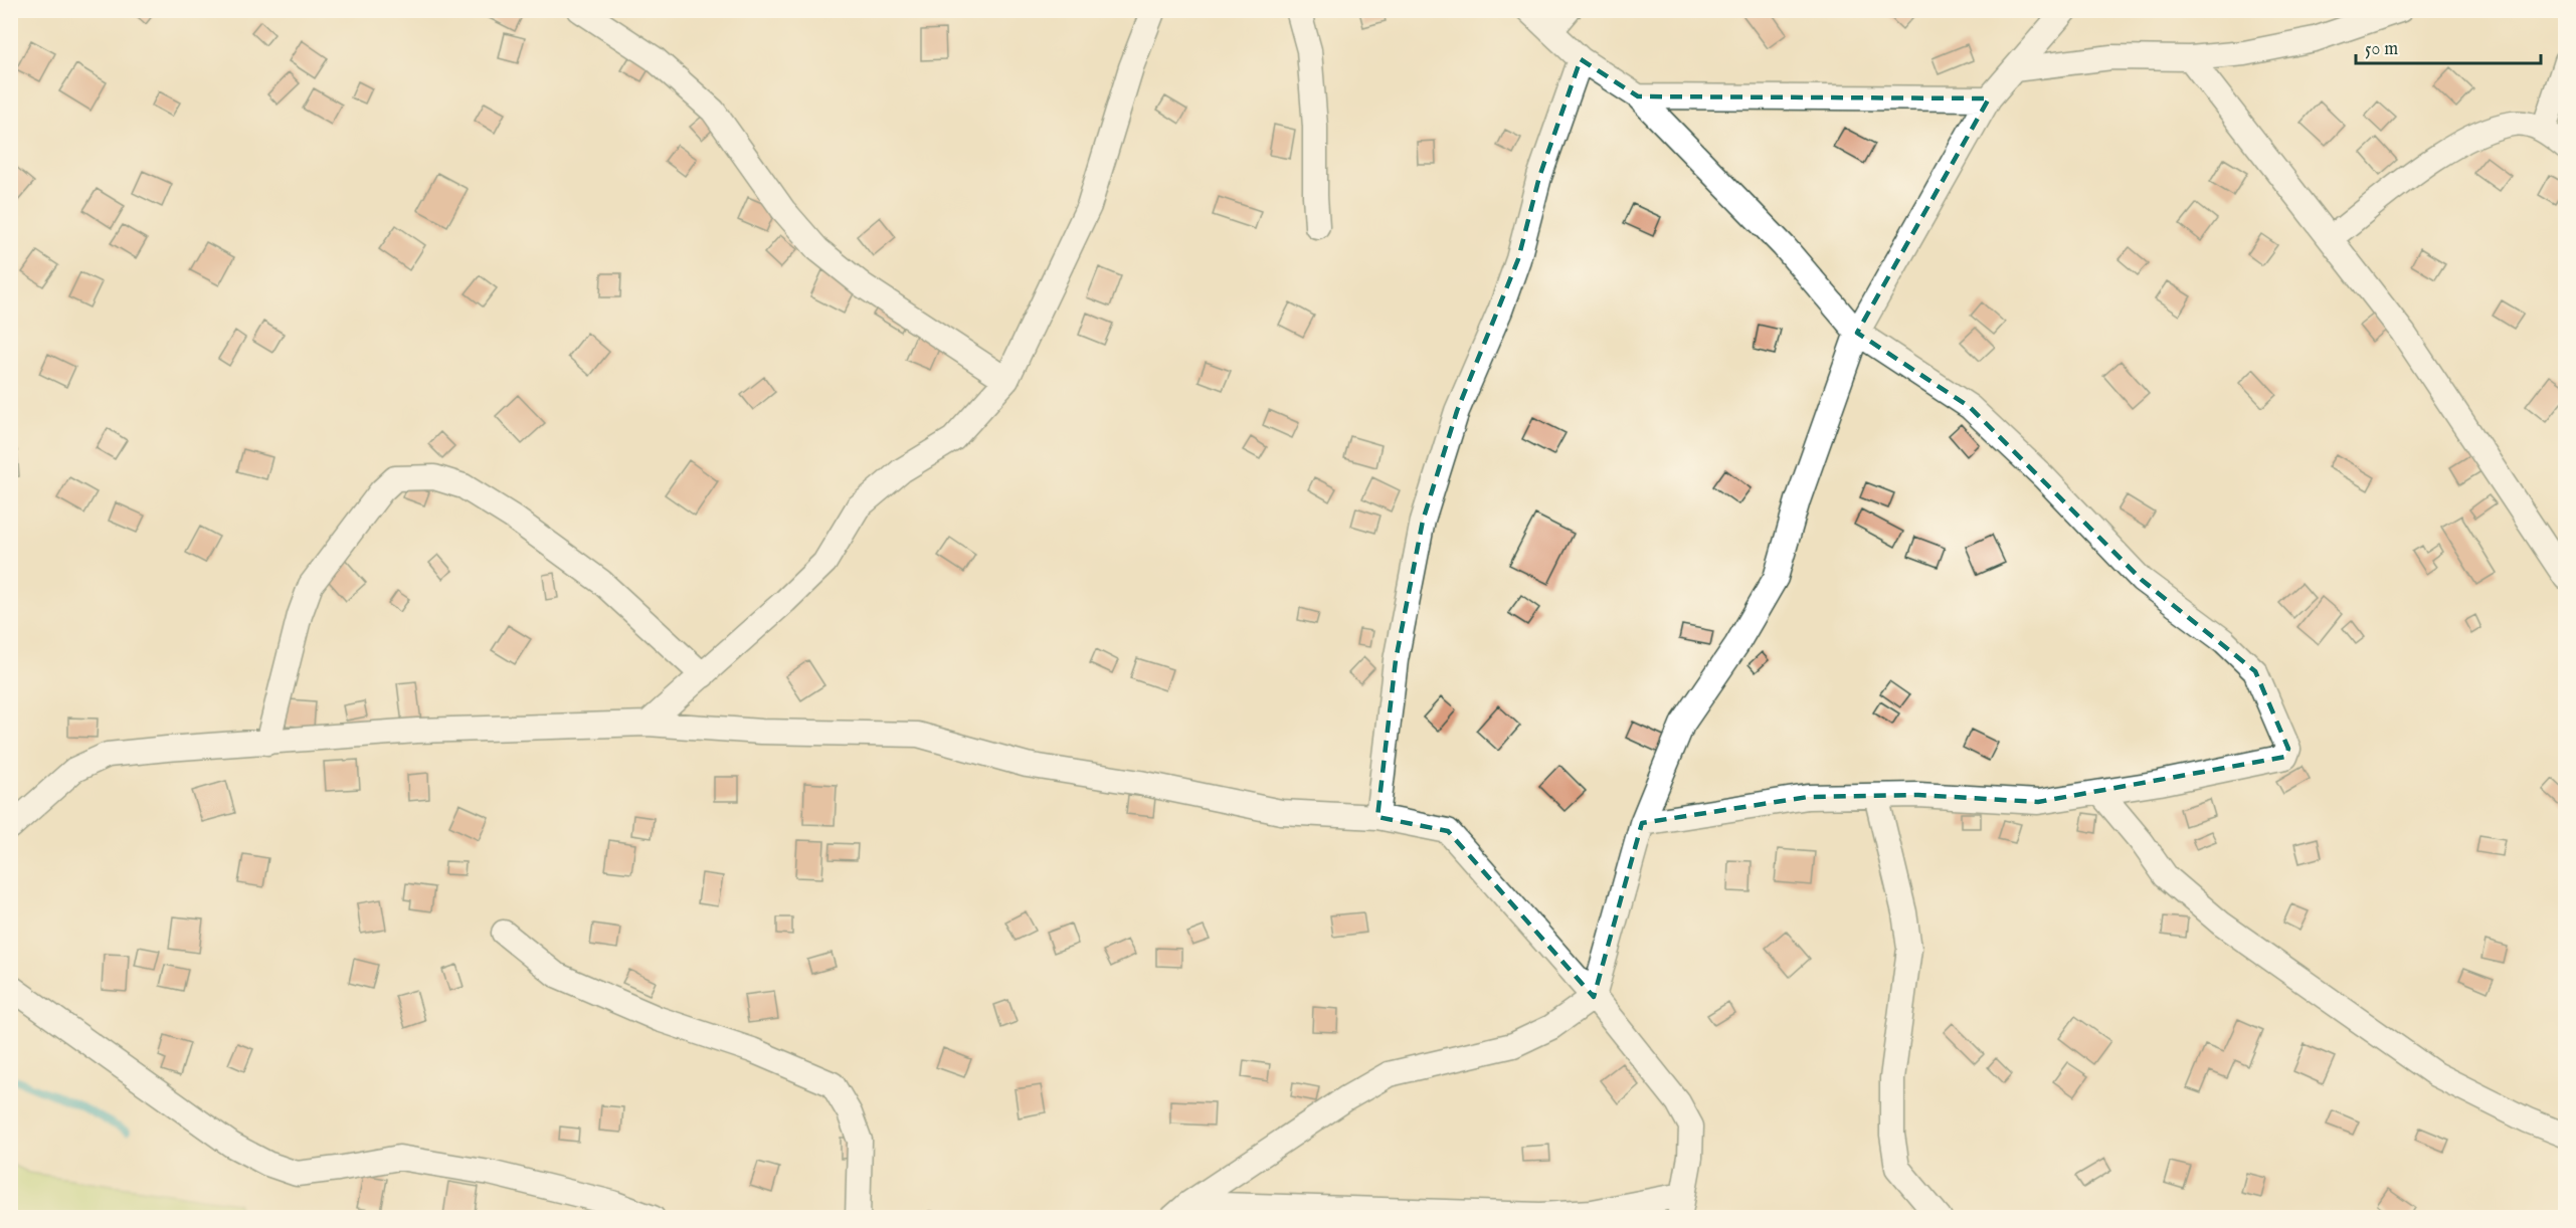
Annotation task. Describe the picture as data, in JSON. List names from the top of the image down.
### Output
{
  "scale_bar": "50 m"
}
